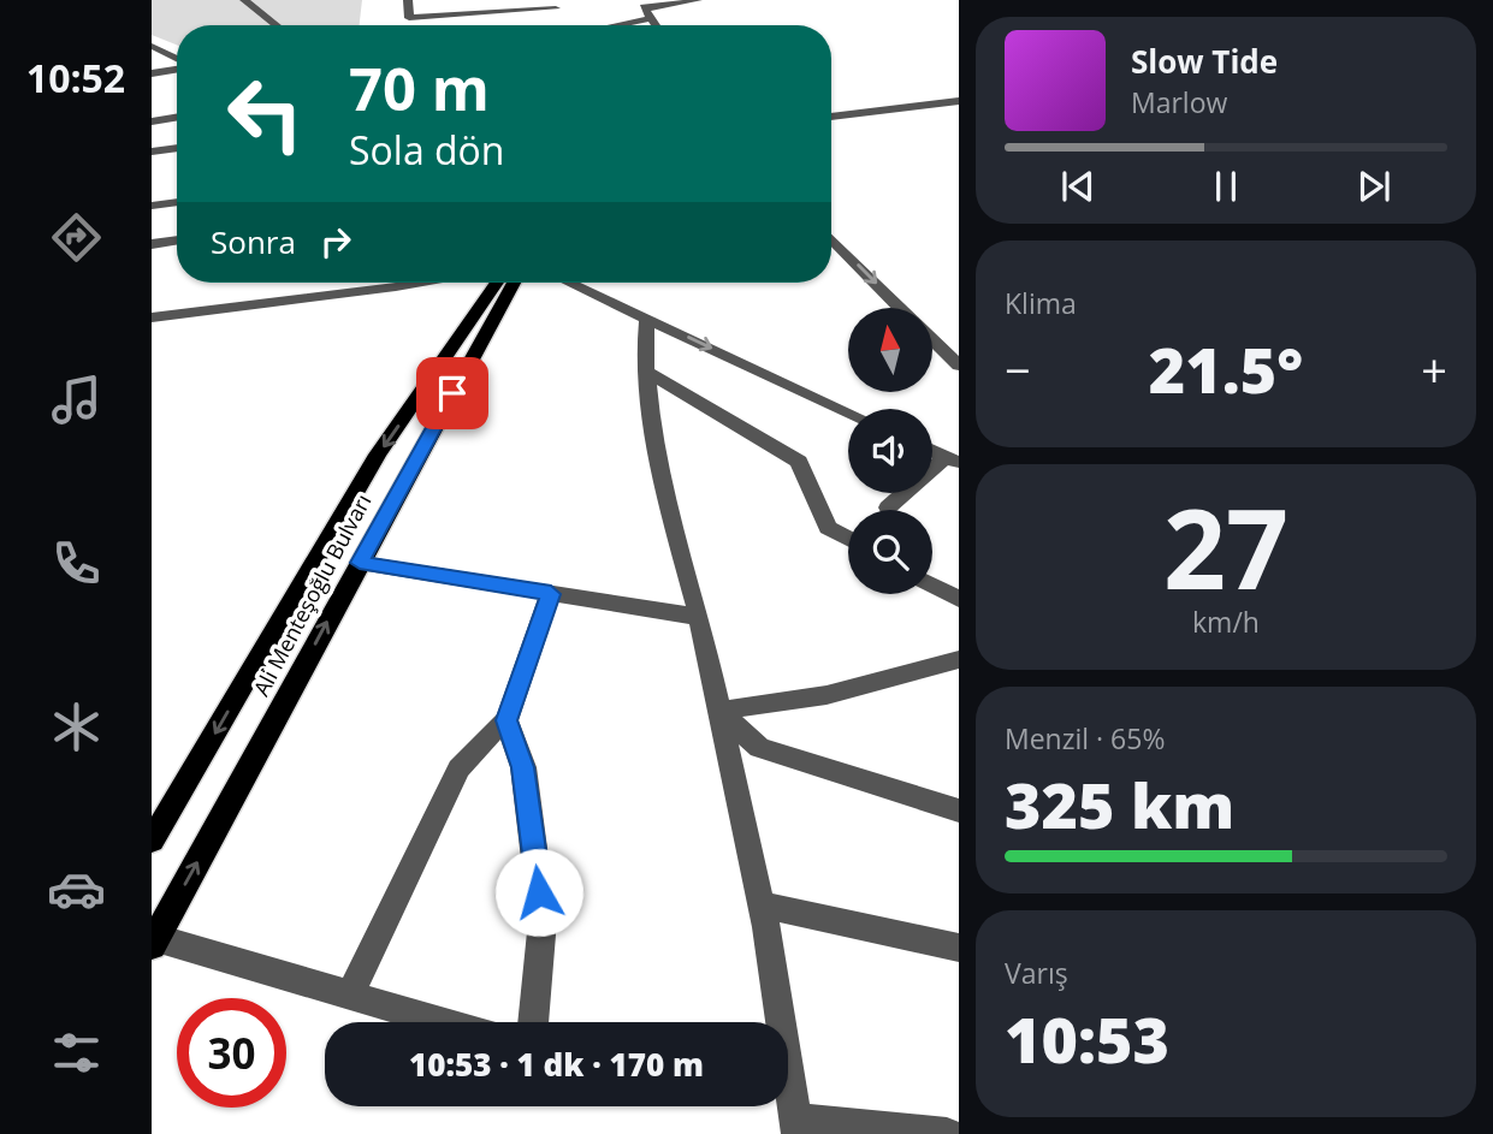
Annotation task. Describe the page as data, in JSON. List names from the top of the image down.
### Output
{
  "streets": {
    "main road": ["Ali Menteşoğlu Bulvarı"]
  },
  "north": "top",
  "page": {
    "tabs": "10:52",
    "turn": ["70 m", "Sola dön"],
    "song": ["Slow Tide", "Marlow"],
    "then": "Sonra",
    "tile": [
      "Klima",
      ["27", "km/h"],
      ["Menzil · 65%", "325 km"],
      ["Varış", "10:53"]
    ],
    "heat": ["−", "21.5°", "+"],
    "limit": "30",
    "trip": "10:53 · 1 dk · 170 m"
  }
}
